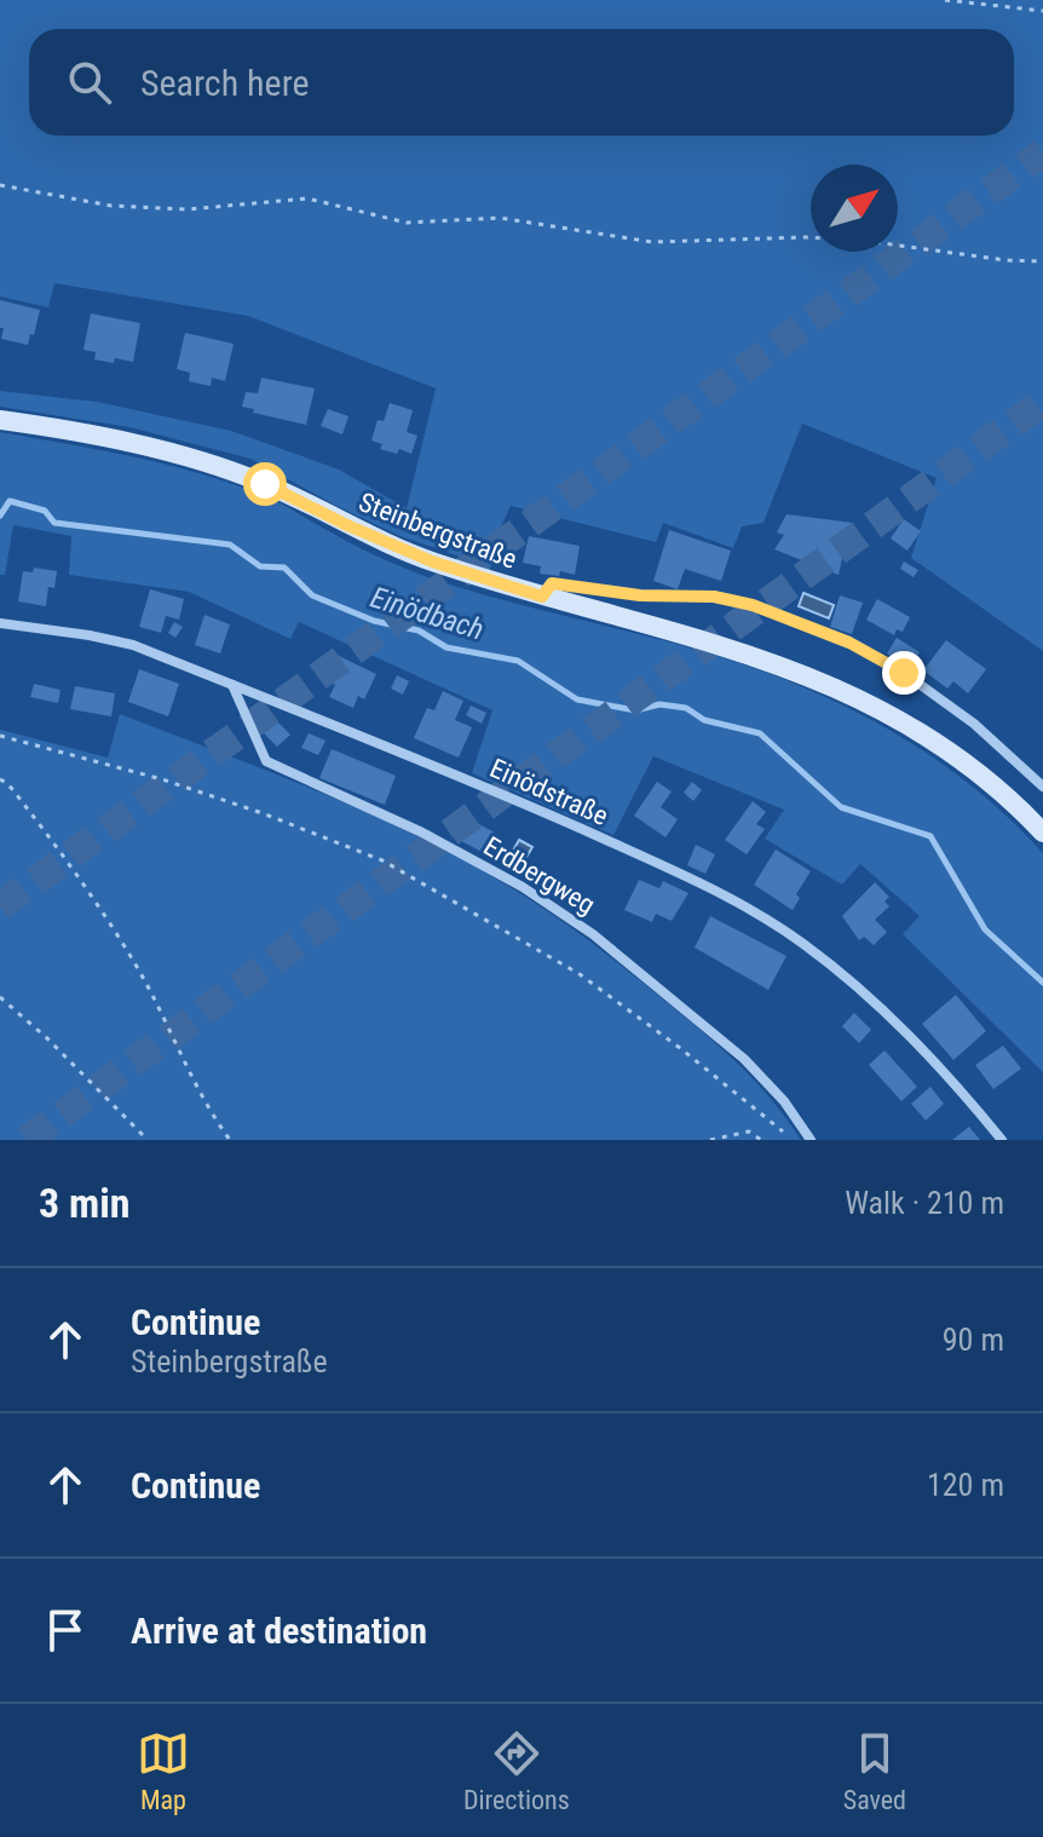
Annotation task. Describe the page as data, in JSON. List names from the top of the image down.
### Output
{
  "streets": {
    "main road": ["Steinbergstraße"],
    "street": ["Einödstraße", "Erdbergweg"]
  },
  "crossings": [
    ["Einödstraße", "Erdbergweg"]
  ],
  "water": ["Einödbach"],
  "north": "top right",
  "page": {
    "search": "Search here",
    "heading": ["3 min", "Walk · 210 m"],
    "list": [
      ["Continue", "Steinbergstraße", "90 m"],
      ["Continue", "120 m"],
      "Arrive at destination"
    ],
    "nav": ["Map", "Directions", "Saved"]
  }
}
